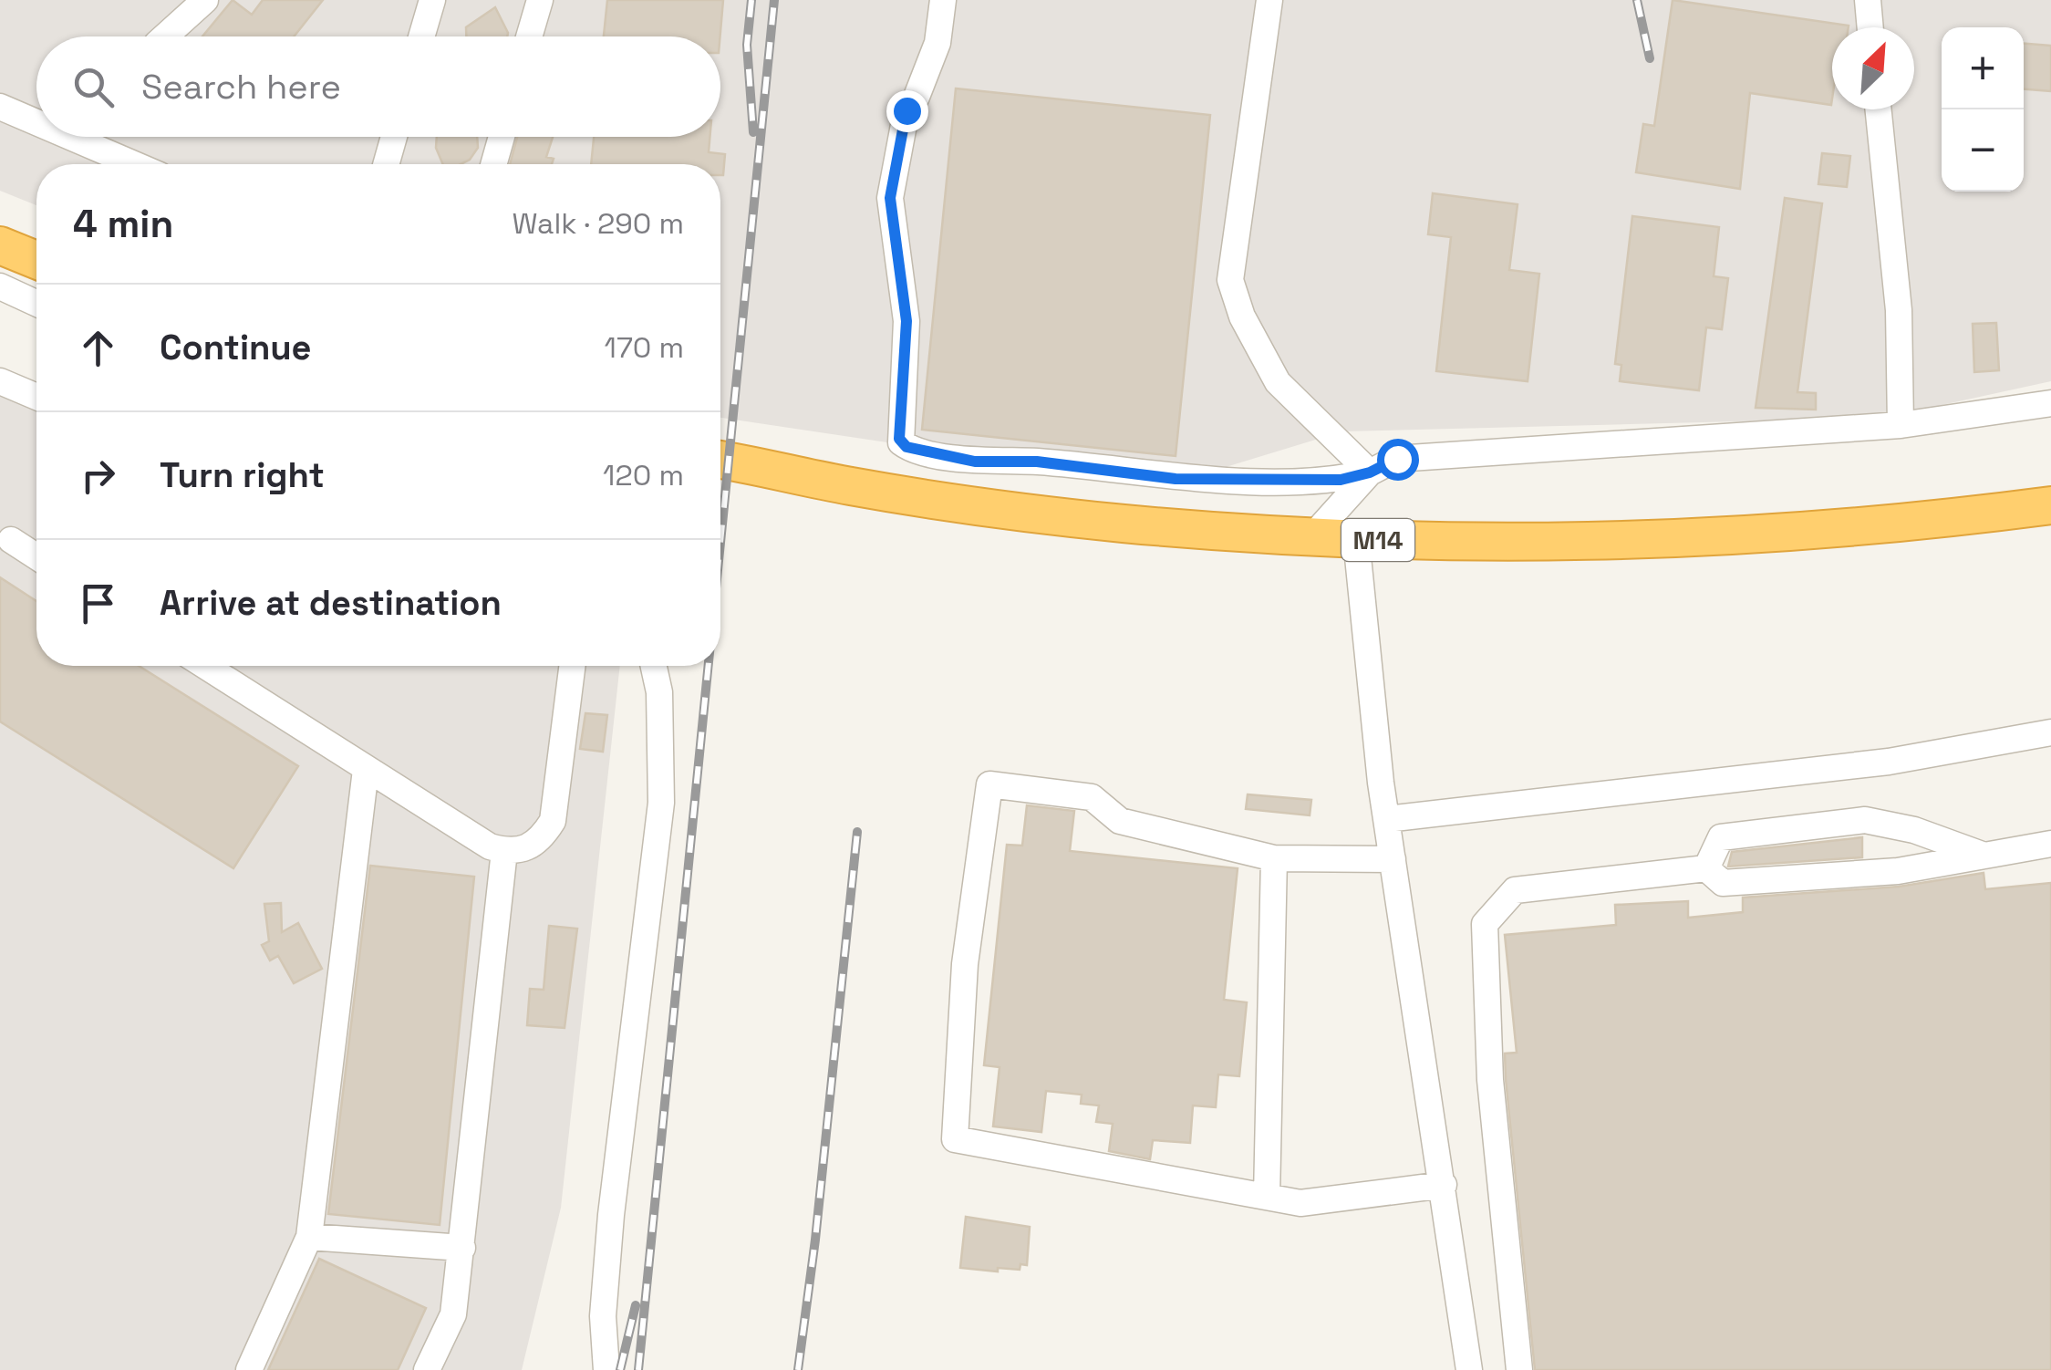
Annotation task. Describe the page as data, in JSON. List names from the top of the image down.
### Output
{
  "streets": {
    "highway": ["M14"]
  },
  "north": "top right",
  "page": {
    "map_buttons": ["+", "−"],
    "search": "Search here",
    "heading": ["4 min", "Walk · 290 m"],
    "list": [
      ["Continue", "170 m"],
      ["Turn right", "120 m"],
      "Arrive at destination"
    ]
  }
}
